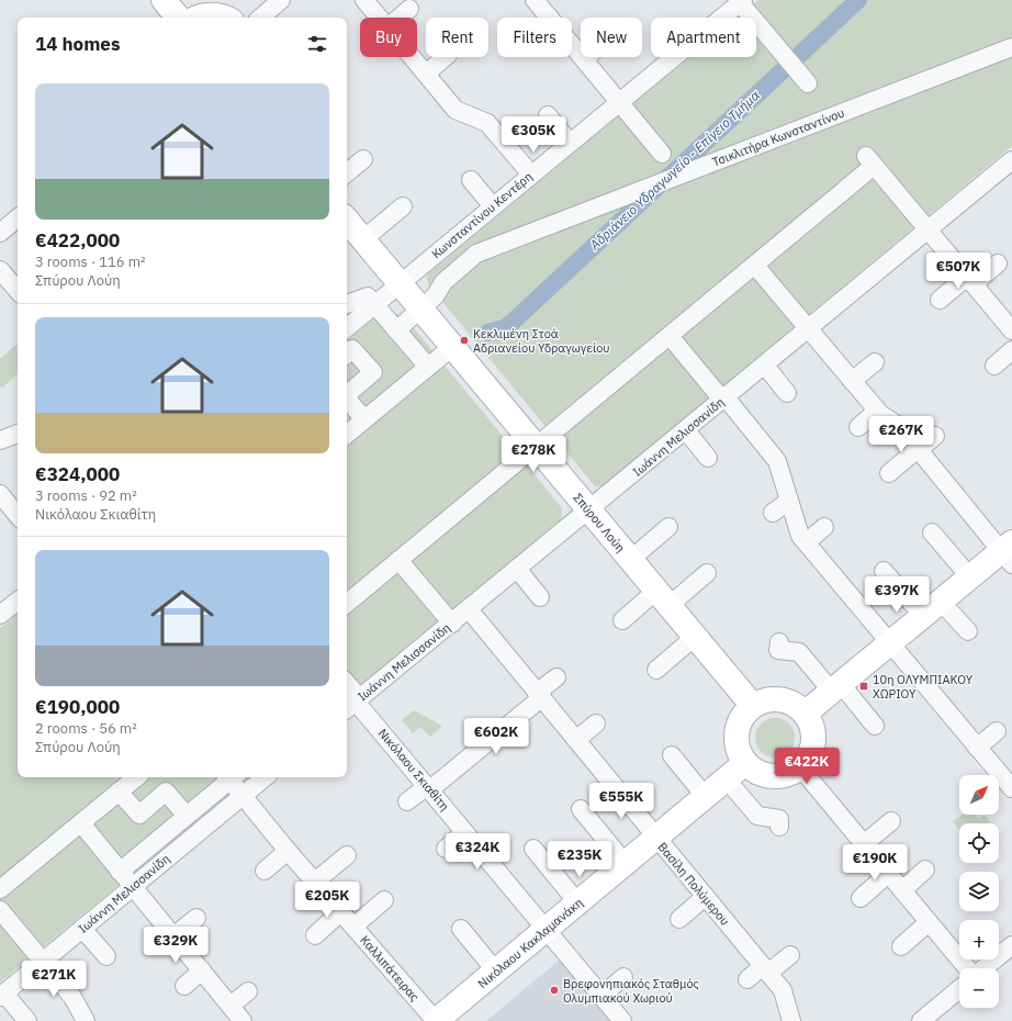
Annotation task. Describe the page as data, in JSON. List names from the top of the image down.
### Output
{
  "streets": {
    "street": [
      "Τσικλιτήρα Κωνσταντίνου",
      "Κωνσταντίνου Κεντέρη",
      "Ιωάννη Μελισσανίδη",
      "Σπύρου Λούη",
      "Νικόλαου Σκιαθίτη",
      "Βασίλη Πολύμερου",
      "Νικόλαου Κακλαμανάκη",
      "Καλλιπάτειρας"
    ]
  },
  "crossings": [
    ["Τσικλιτήρα Κωνσταντίνου", "Σπύρου Λούη"],
    ["Κωνσταντίνου Κεντέρη", "Σπύρου Λούη"],
    ["Ιωάννη Μελισσανίδη", "Σπύρου Λούη"],
    ["Ιωάννη Μελισσανίδη", "Νικόλαου Σκιαθίτη"],
    ["Ιωάννη Μελισσανίδη", "Βασίλη Πολύμερου"],
    ["Ιωάννη Μελισσανίδη", "Καλλιπάτειρας"],
    ["Σπύρου Λούη", "Νικόλαου Κακλαμανάκη"],
    ["Νικόλαου Σκιαθίτη", "Νικόλαου Κακλαμανάκη"],
    ["Βασίλη Πολύμερου", "Νικόλαου Κακλαμανάκη"],
    ["Νικόλαου Κακλαμανάκη", "Καλλιπάτειρας"]
  ],
  "water": ["Αδριάνειο Υδραγωγείο - Επίγειο Τμήμα"],
  "places": {
    "other": ["Κεκλιμένη Στοά Αδριανείου Υδραγωγείου", "Βρεφονηπιακός Σταθμός Ολυμπιακού Χωριού"],
    "transit": ["10η ΟΛΥΜΠΙΑΚΟΥ ΧΩΡΙΟΥ"]
  },
  "north": "top right",
  "page": {
    "chip": [
      "Buy",
      "Rent",
      "Filters",
      "New",
      "Apartment"
    ],
    "heading": "14 homes",
    "list": [
      {
        "name": "€422,000",
        "note": "3 rooms · 116 m² · Σπύρου Λούη"
      },
      {
        "name": "€324,000",
        "note": "3 rooms · 92 m² · Νικόλαου Σκιαθίτη"
      },
      {
        "name": "€190,000",
        "note": "2 rooms · 56 m² · Σπύρου Λούη"
      }
    ],
    "price": [
      "€305K",
      "€507K",
      "€267K",
      "€278K",
      "€397K",
      "€602K",
      "€422K",
      "€555K",
      "€324K",
      "€235K",
      "€190K",
      "€205K",
      "€329K",
      "€271K"
    ],
    "map_buttons": ["+", "−"]
  }
}
